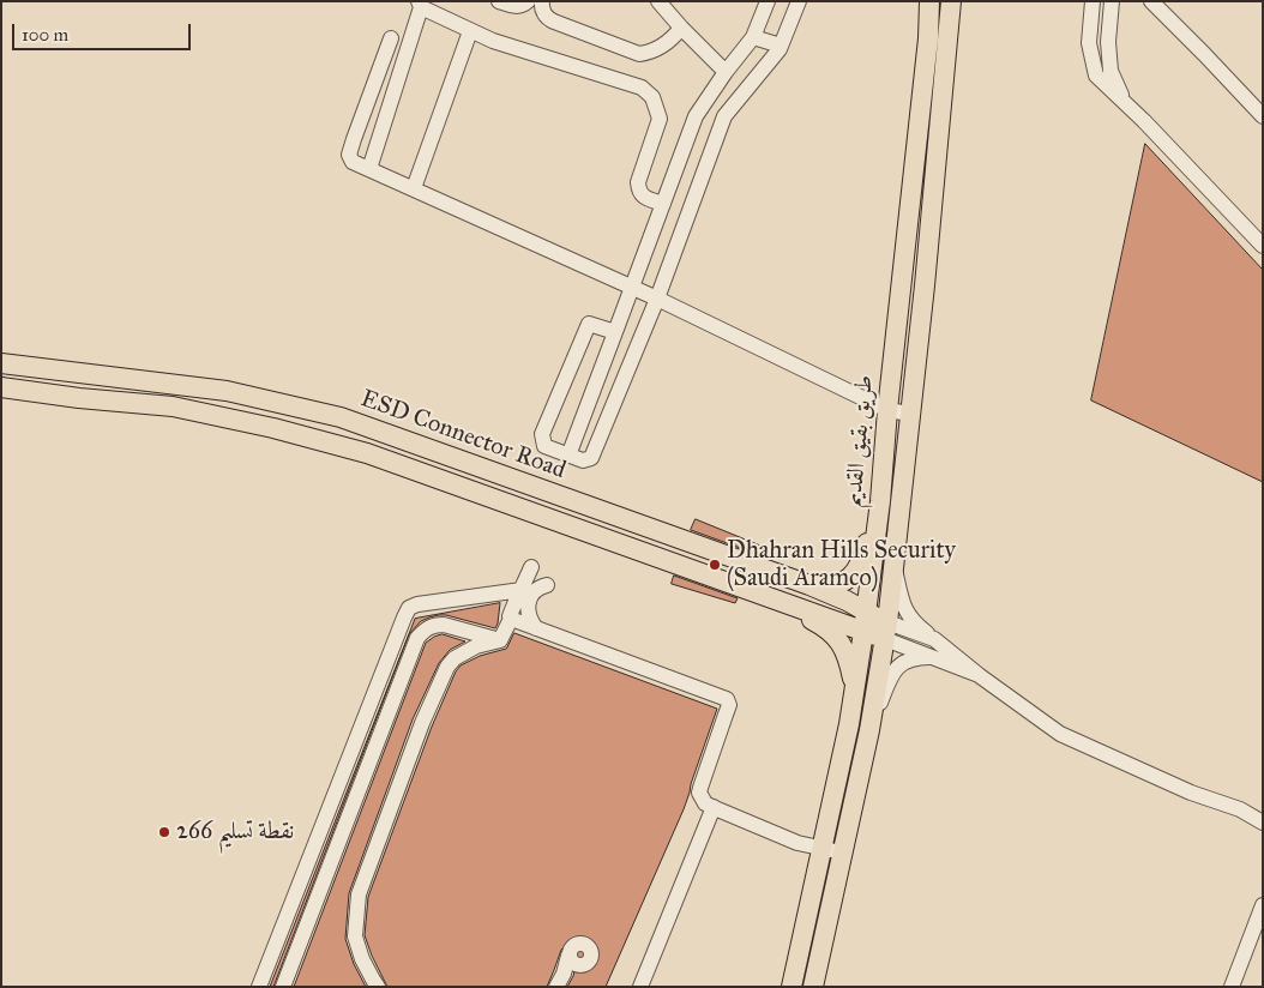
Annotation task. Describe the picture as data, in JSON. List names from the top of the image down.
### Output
{
  "streets": {
    "main road": ["ESD Connector Road", "طريق بقيق القديم"]
  },
  "crossings": [
    ["ESD Connector Road", "طريق بقيق القديم"]
  ],
  "places": ["Dhahran Hills Security (Saudi Aramco)", "نقطة تسليم 266"],
  "scale_bar": "100 m"
}
